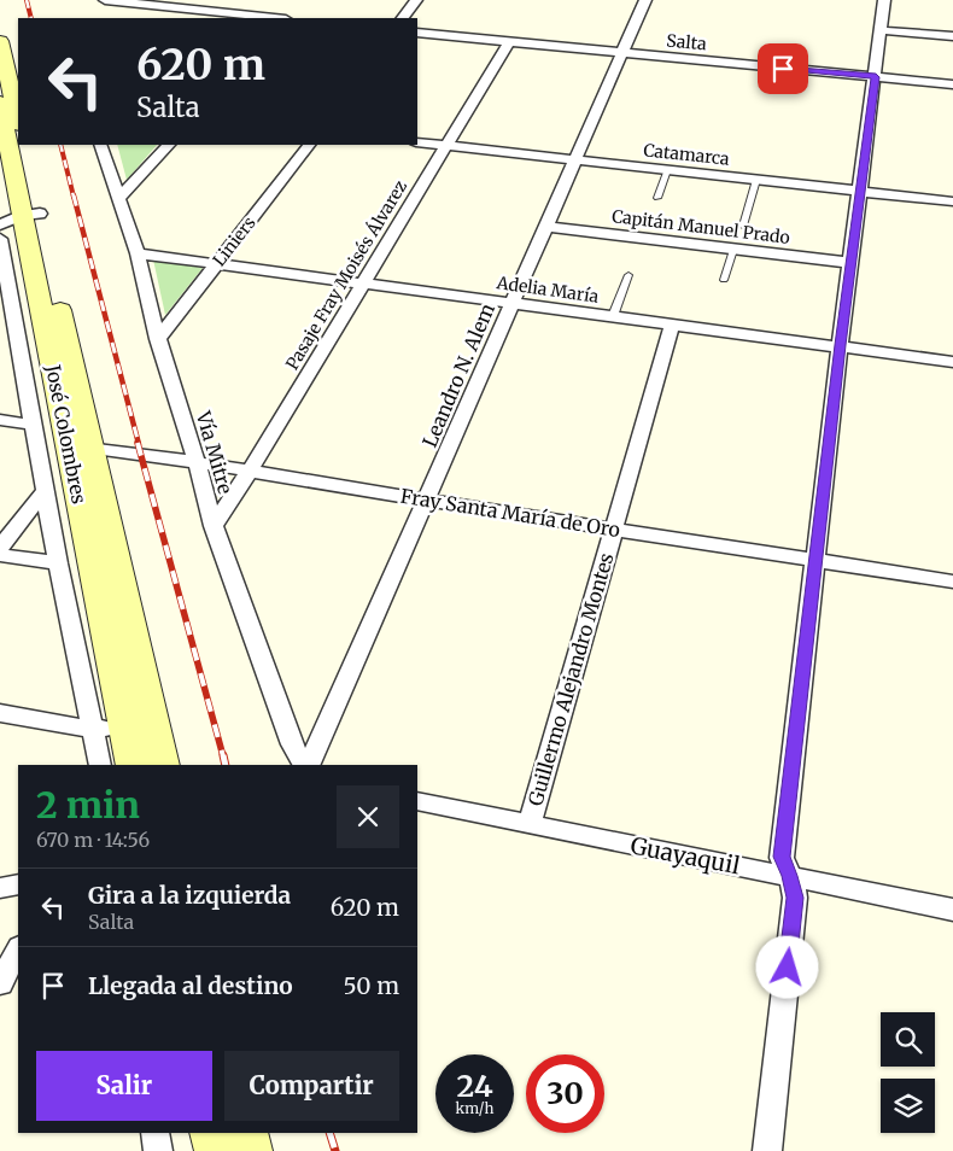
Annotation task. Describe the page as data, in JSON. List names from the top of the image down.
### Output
{
  "streets": {
    "main road": ["José Colombres"],
    "street": [
      "Salta",
      "Catamarca",
      "Capitán Manuel Prado",
      "Liniers",
      "Pasaje Fray Moisés Álvarez",
      "Adelia María",
      "Leandro N. Alem",
      "Vía Mitre",
      "Fray Santa María de Oro",
      "Guillermo Alejandro Montes",
      "Guayaquil"
    ]
  },
  "crossings": [
    ["Salta", "Pasaje Fray Moisés Álvarez"],
    ["Salta", "Leandro N. Alem"],
    ["Catamarca", "Pasaje Fray Moisés Álvarez"],
    ["Catamarca", "Leandro N. Alem"],
    ["Capitán Manuel Prado", "Leandro N. Alem"],
    ["Liniers", "Adelia María"],
    ["Liniers", "Vía Mitre"],
    ["Pasaje Fray Moisés Álvarez", "Adelia María"],
    ["Pasaje Fray Moisés Álvarez", "Vía Mitre"],
    ["Pasaje Fray Moisés Álvarez", "Fray Santa María de Oro"],
    ["Adelia María", "Leandro N. Alem"],
    ["Adelia María", "Vía Mitre"],
    ["Adelia María", "Guillermo Alejandro Montes"],
    ["Leandro N. Alem", "Fray Santa María de Oro"],
    ["José Colombres", "Fray Santa María de Oro"],
    ["Vía Mitre", "Fray Santa María de Oro"],
    ["Fray Santa María de Oro", "Guillermo Alejandro Montes"],
    ["Guillermo Alejandro Montes", "Guayaquil"]
  ],
  "page": {
    "turn": ["620 m", "Salta"],
    "heading": ["2 min", "670 m · 14:56"],
    "list": [
      {
        "name": "Gira a la izquierda",
        "note": "Salta",
        "value": "620 m"
      },
      {
        "name": "Llegada al destino",
        "value": "50 m"
      }
    ],
    "buttons": ["Salir", "Compartir"],
    "speed": "24 km/h",
    "limit": "30"
  }
}
